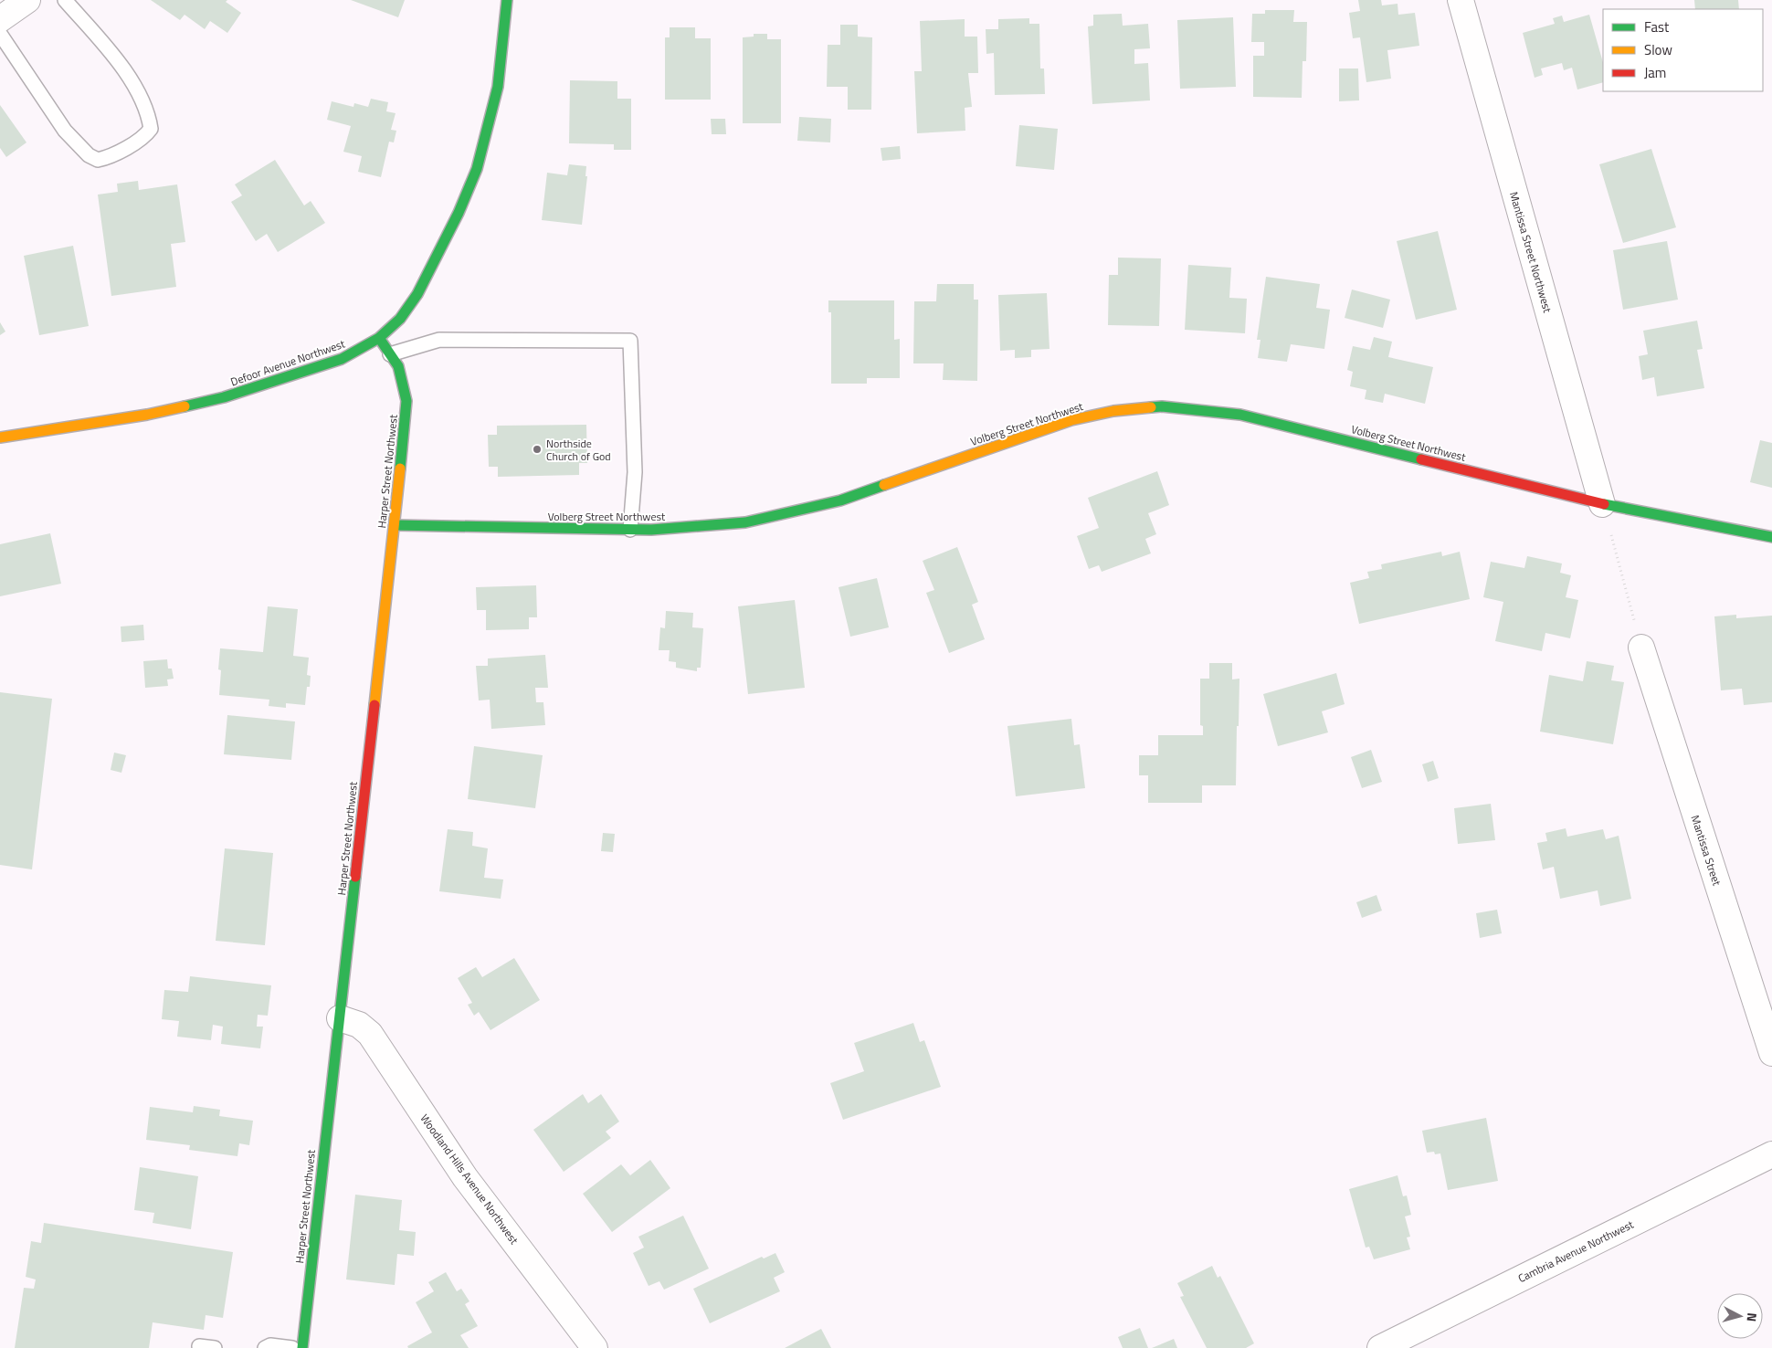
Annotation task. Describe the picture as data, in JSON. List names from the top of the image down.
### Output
{
  "streets": {
    "street": [
      "Mantissa Street Northwest",
      "Defoor Avenue Northwest",
      "Volberg Street Northwest",
      "Harper Street Northwest",
      "Mantissa Street",
      "Woodland Hills Avenue Northwest",
      "Cambria Avenue Northwest"
    ]
  },
  "crossings": [
    ["Mantissa Street Northwest", "Volberg Street Northwest"],
    ["Defoor Avenue Northwest", "Harper Street Northwest"],
    ["Volberg Street Northwest", "Harper Street Northwest"],
    ["Harper Street Northwest", "Woodland Hills Avenue Northwest"]
  ],
  "places": ["Northside Church of God"],
  "legend": ["Fast", "Slow", "Jam"],
  "north": "right"
}
